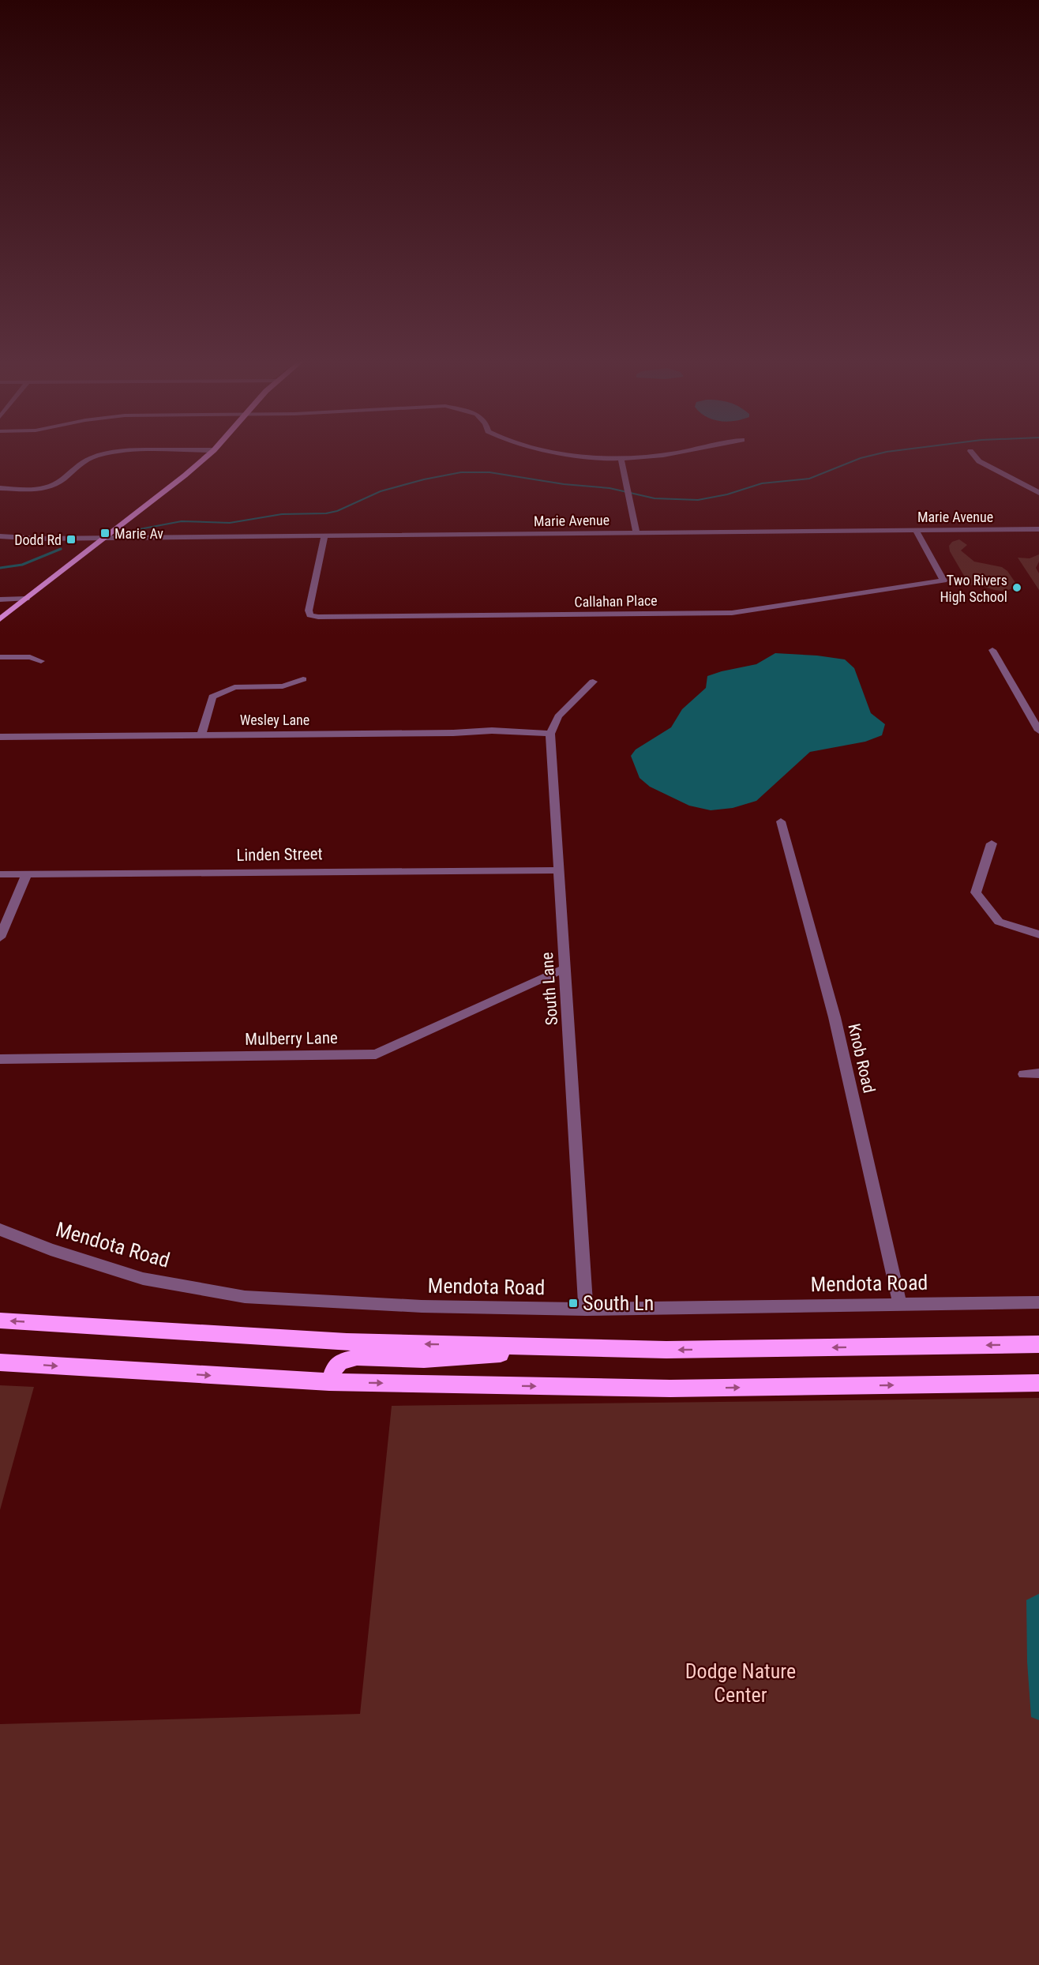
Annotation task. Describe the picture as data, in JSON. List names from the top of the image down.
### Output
{
  "streets": {
    "street": [
      "Marie Avenue",
      "Callahan Place",
      "Wesley Lane",
      "Linden Street",
      "South Lane",
      "Mulberry Lane",
      "Knob Road",
      "Mendota Road"
    ]
  },
  "crossings": [
    ["Marie Avenue", "Callahan Place"],
    ["Wesley Lane", "South Lane"],
    ["Linden Street", "South Lane"],
    ["South Lane", "Mulberry Lane"],
    ["South Lane", "Mendota Road"],
    ["Knob Road", "Mendota Road"]
  ],
  "parks": ["Dodge Nature Center"],
  "places": {
    "transit": ["Marie Av", "Dodd Rd", "South Ln"],
    "other": ["Two Rivers High School"]
  }
}
